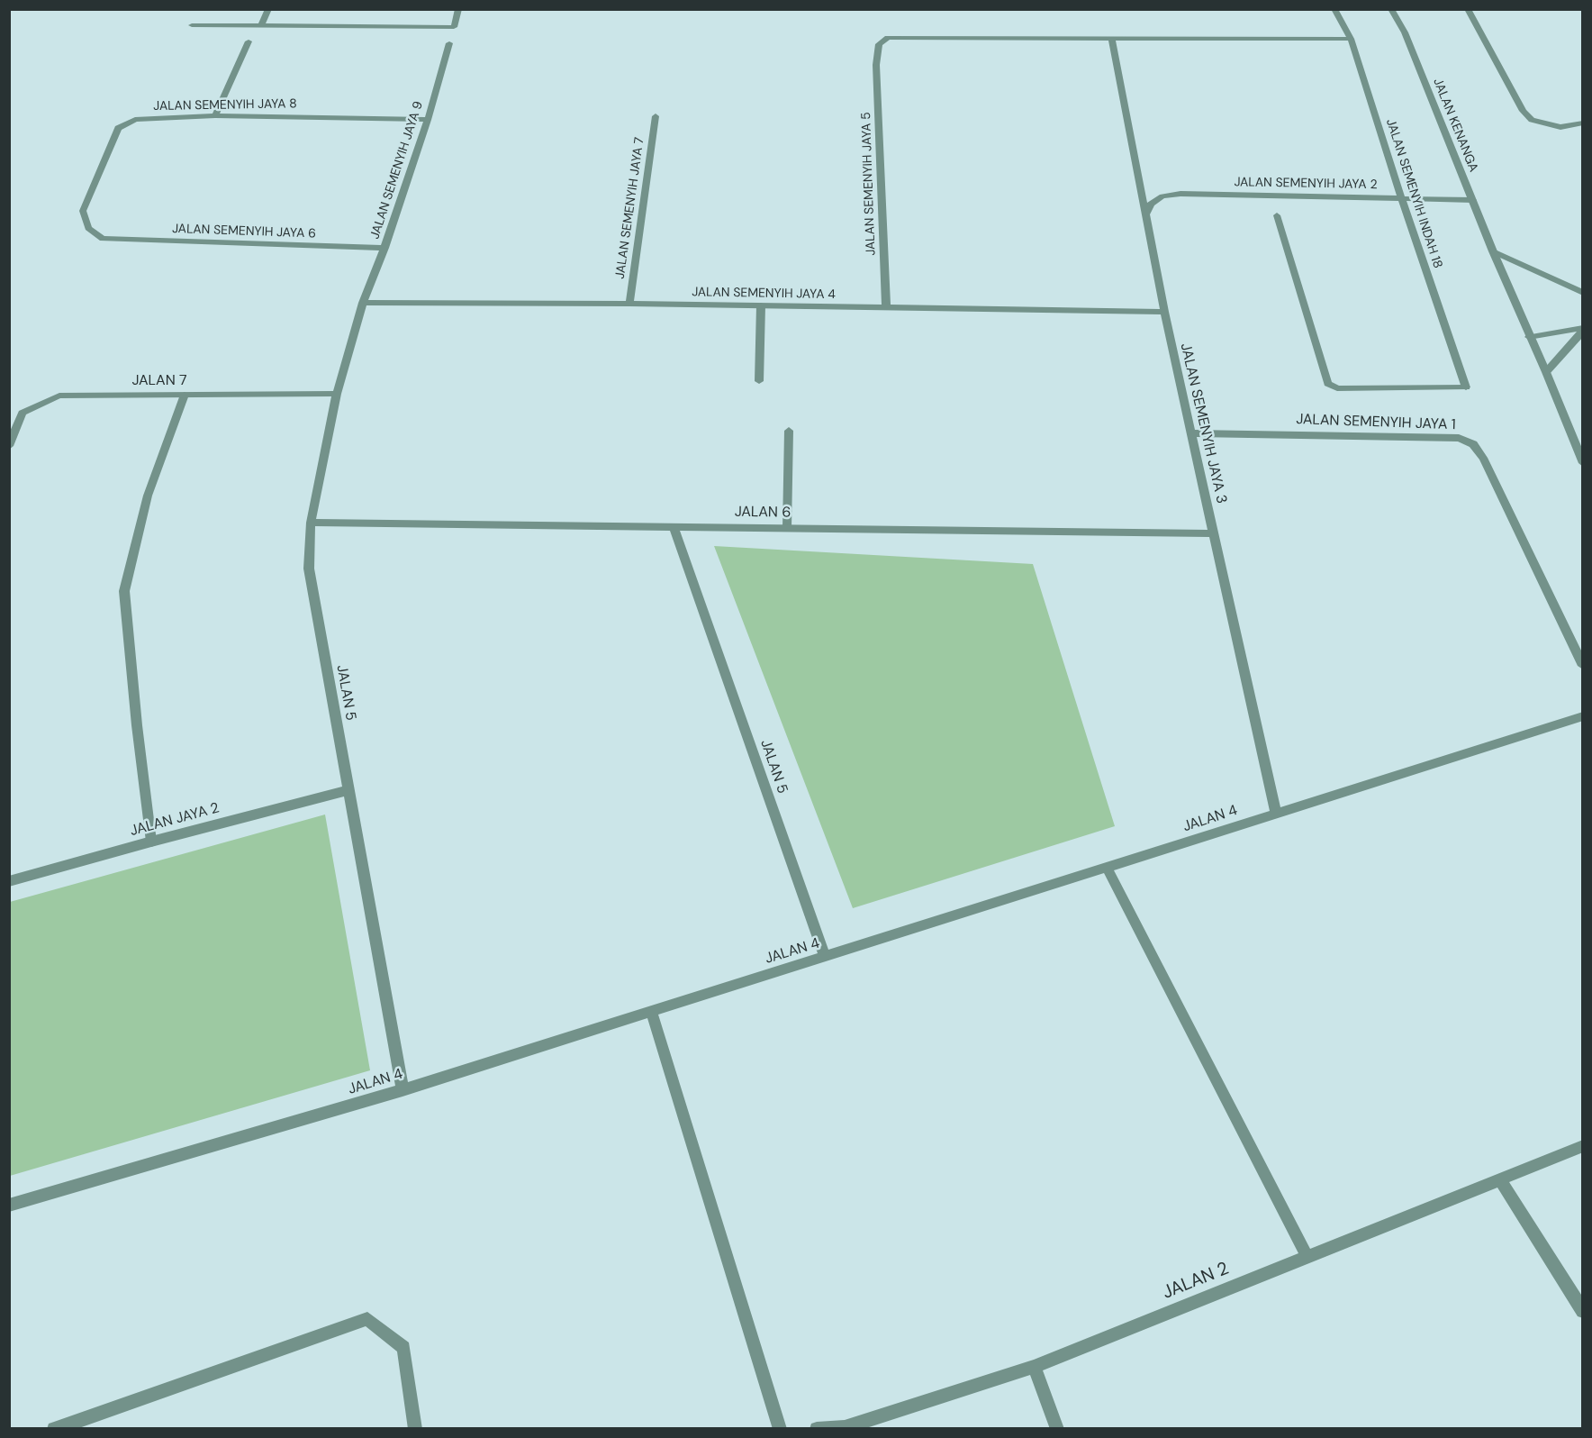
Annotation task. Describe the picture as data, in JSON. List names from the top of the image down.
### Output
{
  "streets": {
    "street": [
      "JALAN SEMENYIH JAYA 8",
      "JALAN KENANGA",
      "JALAN SEMENYIH JAYA 9",
      "JALAN SEMENYIH JAYA 5",
      "JALAN SEMENYIH JAYA 2",
      "JALAN SEMENYIH INDAH 18",
      "JALAN SEMENYIH JAYA 7",
      "JALAN SEMENYIH JAYA 6",
      "JALAN SEMENYIH JAYA 4",
      "JALAN 7",
      "JALAN SEMENYIH JAYA 1",
      "JALAN SEMENYIH JAYA 3",
      "JALAN 6",
      "JALAN 5",
      "JALAN 4",
      "JALAN JAYA 2",
      "JALAN 2"
    ]
  },
  "crossings": [
    ["JALAN SEMENYIH JAYA 8", "JALAN SEMENYIH JAYA 9"],
    ["JALAN SEMENYIH JAYA 8", "JALAN SEMENYIH JAYA 6"],
    ["JALAN KENANGA", "JALAN SEMENYIH JAYA 2"],
    ["JALAN SEMENYIH JAYA 9", "JALAN SEMENYIH JAYA 6"],
    ["JALAN SEMENYIH JAYA 9", "JALAN SEMENYIH JAYA 4"],
    ["JALAN SEMENYIH JAYA 9", "JALAN 5"],
    ["JALAN SEMENYIH JAYA 5", "JALAN SEMENYIH JAYA 4"],
    ["JALAN SEMENYIH JAYA 5", "JALAN SEMENYIH JAYA 3"],
    ["JALAN SEMENYIH JAYA 2", "JALAN SEMENYIH INDAH 18"],
    ["JALAN SEMENYIH JAYA 2", "JALAN SEMENYIH JAYA 3"],
    ["JALAN SEMENYIH JAYA 7", "JALAN SEMENYIH JAYA 4"],
    ["JALAN SEMENYIH JAYA 4", "JALAN SEMENYIH JAYA 3"],
    ["JALAN SEMENYIH JAYA 4", "JALAN 5"],
    ["JALAN 7", "JALAN 5"],
    ["JALAN SEMENYIH JAYA 1", "JALAN SEMENYIH JAYA 3"],
    ["JALAN SEMENYIH JAYA 3", "JALAN 6"],
    ["JALAN SEMENYIH JAYA 3", "JALAN 4"],
    ["JALAN 6", "JALAN 5"],
    ["JALAN 5", "JALAN 4"],
    ["JALAN 5", "JALAN JAYA 2"]
  ]
}
